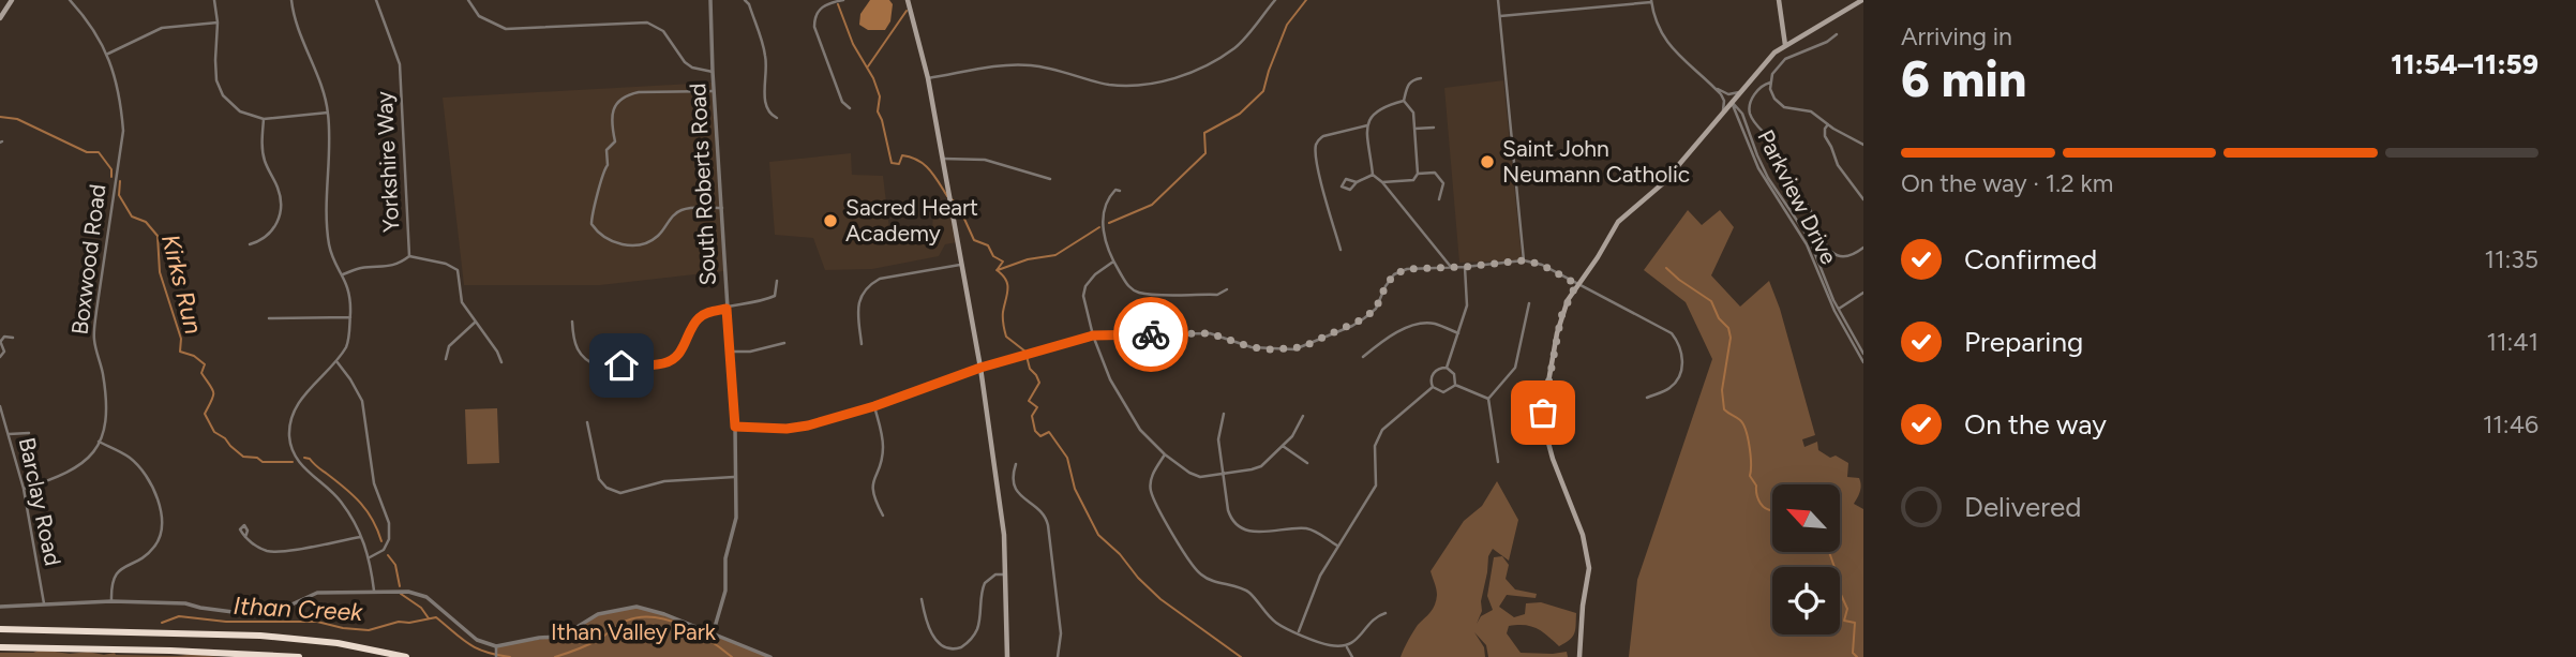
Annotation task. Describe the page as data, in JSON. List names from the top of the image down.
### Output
{
  "streets": {
    "street": [
      "Yorkshire Way",
      "South Roberts Road",
      "Parkview Drive",
      "Boxwood Road",
      "Barclay Road"
    ]
  },
  "crossings": [
    ["Boxwood Road", "Barclay Road"]
  ],
  "water": ["Kirks Run", "Ithan Creek"],
  "parks": ["Ithan Valley Park"],
  "places": ["Saint John Neumann Catholic", "Sacred Heart Academy"],
  "north": "top left",
  "page": {
    "heading": ["6 min", "Arriving in", "11:54–11:59"],
    "bar": "On the way · 1.2 km",
    "list": [
      ["Confirmed", "11:35"],
      ["Preparing", "11:41"],
      ["On the way", "11:46"],
      "Delivered"
    ]
  }
}
